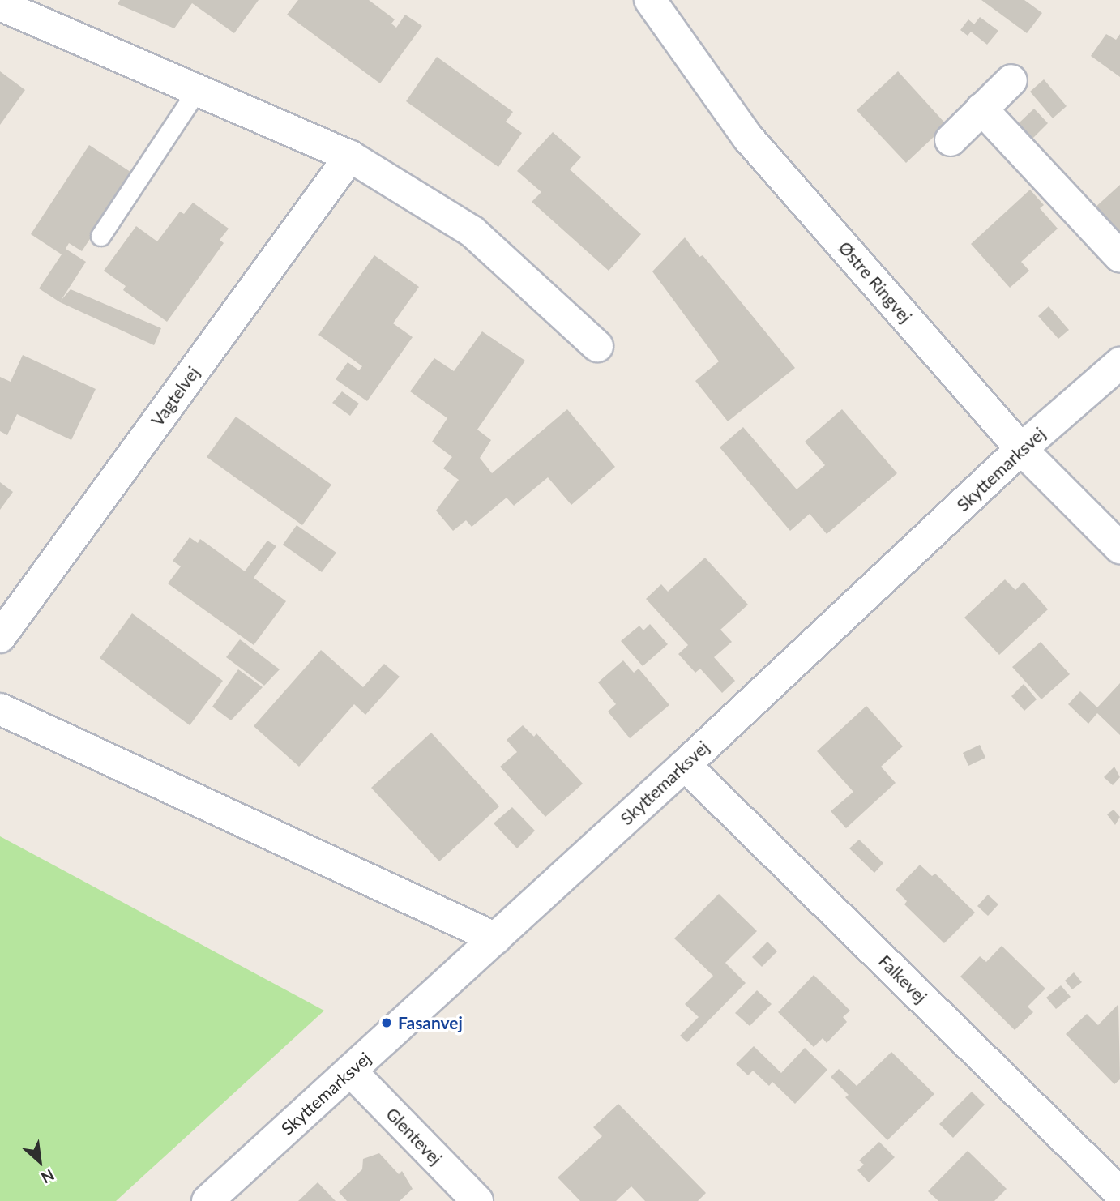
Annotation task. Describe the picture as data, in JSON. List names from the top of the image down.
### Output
{
  "streets": {
    "street": [
      "Østre Ringvej",
      "Vagtelvej",
      "Skyttemarksvej",
      "Falkevej",
      "Glentevej"
    ]
  },
  "crossings": [
    ["Østre Ringvej", "Skyttemarksvej"],
    ["Skyttemarksvej", "Falkevej"],
    ["Skyttemarksvej", "Glentevej"]
  ],
  "places": ["Fasanvej"],
  "north": "bottom right"
}
